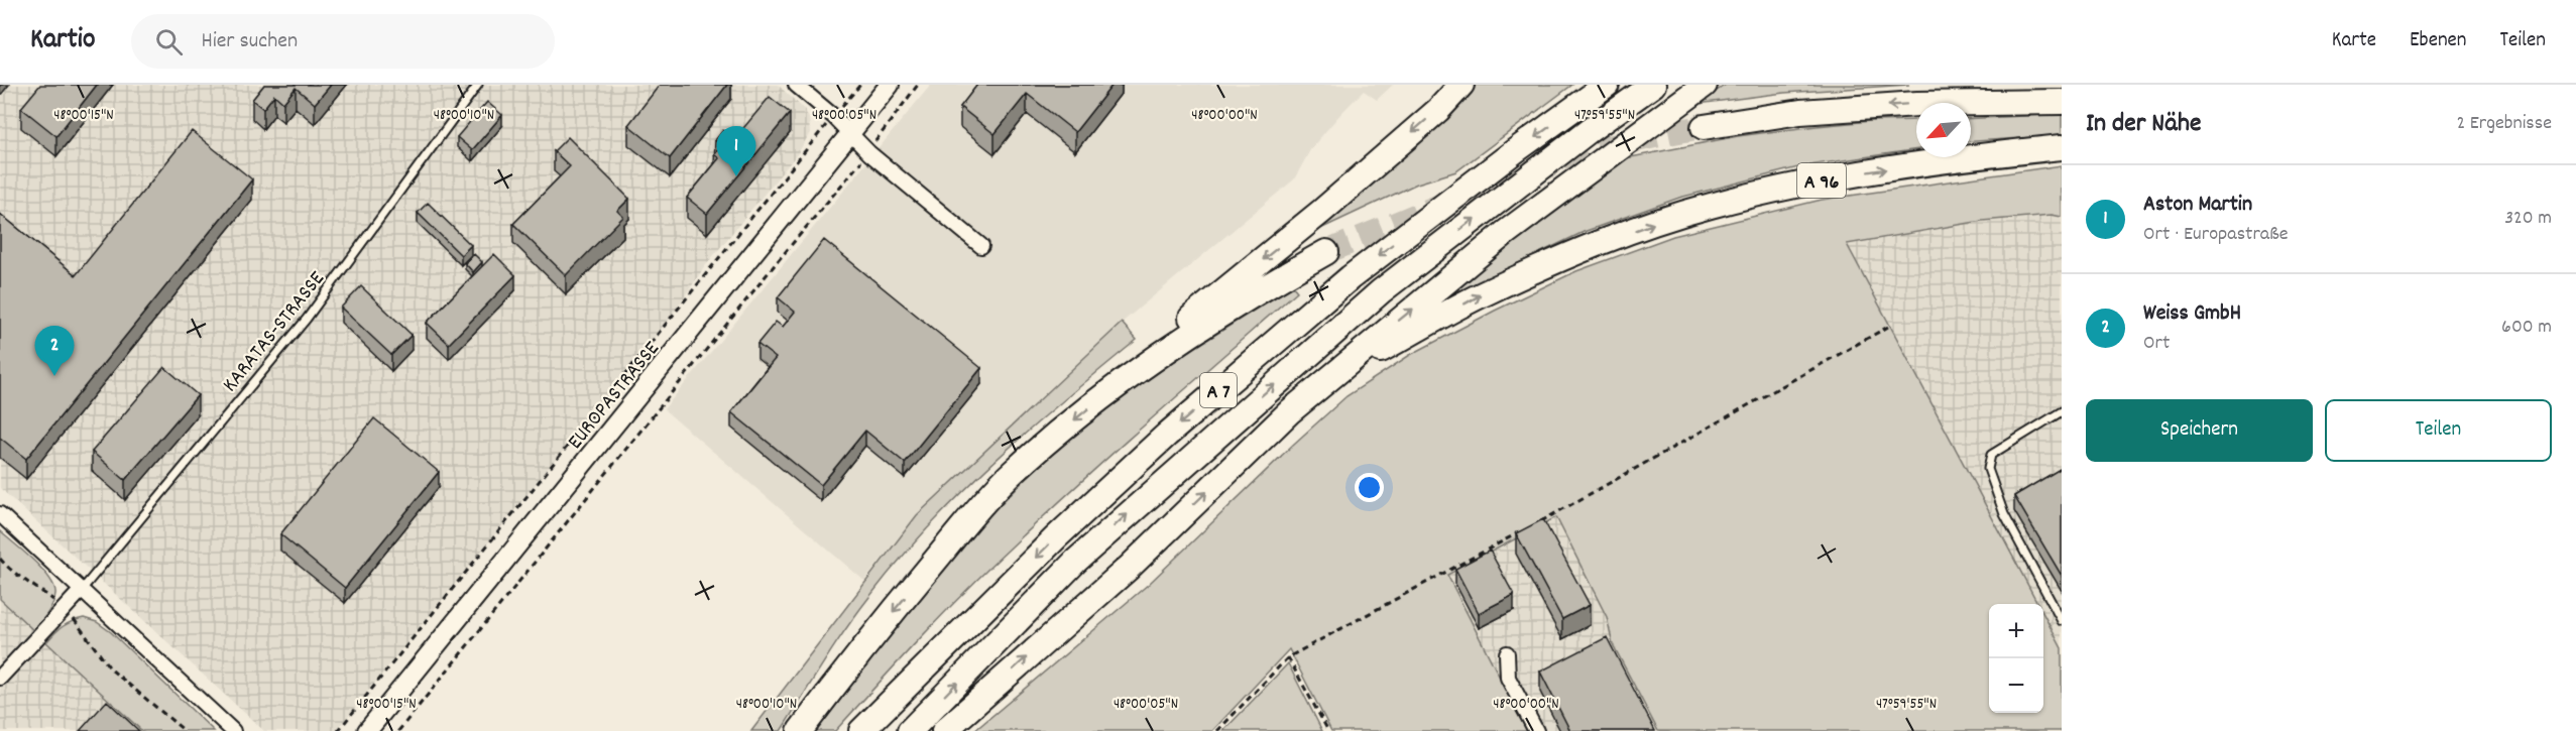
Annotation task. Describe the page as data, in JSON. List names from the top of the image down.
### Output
{
  "streets": {
    "highway": ["A 96", "A 7"],
    "main road": ["EUROPASTRASSE"],
    "lane": ["KARATAS-STRASSE"]
  },
  "north": "bottom left",
  "page": {
    "header": "Kartio",
    "search": "Hier suchen",
    "nav": ["Karte", "Ebenen", "Teilen"],
    "heading": ["In der Nähe", "2 Ergebnisse"],
    "pins": ["1", "2"],
    "list": [
      {
        "mark": "1",
        "name": "Aston Martin",
        "note": "Ort · Europastraße",
        "value": "320 m"
      },
      {
        "mark": "2",
        "name": "Weiss GmbH",
        "note": "Ort",
        "value": "600 m"
      }
    ],
    "buttons": ["Speichern", "Teilen"],
    "map_buttons": ["+", "−"]
  },
  "coordinates": [
    "47°59'55\"N",
    "48°00'15\"N",
    "48°00'10\"N",
    "48°00'05\"N",
    "48°00'00\"N"
  ]
}
